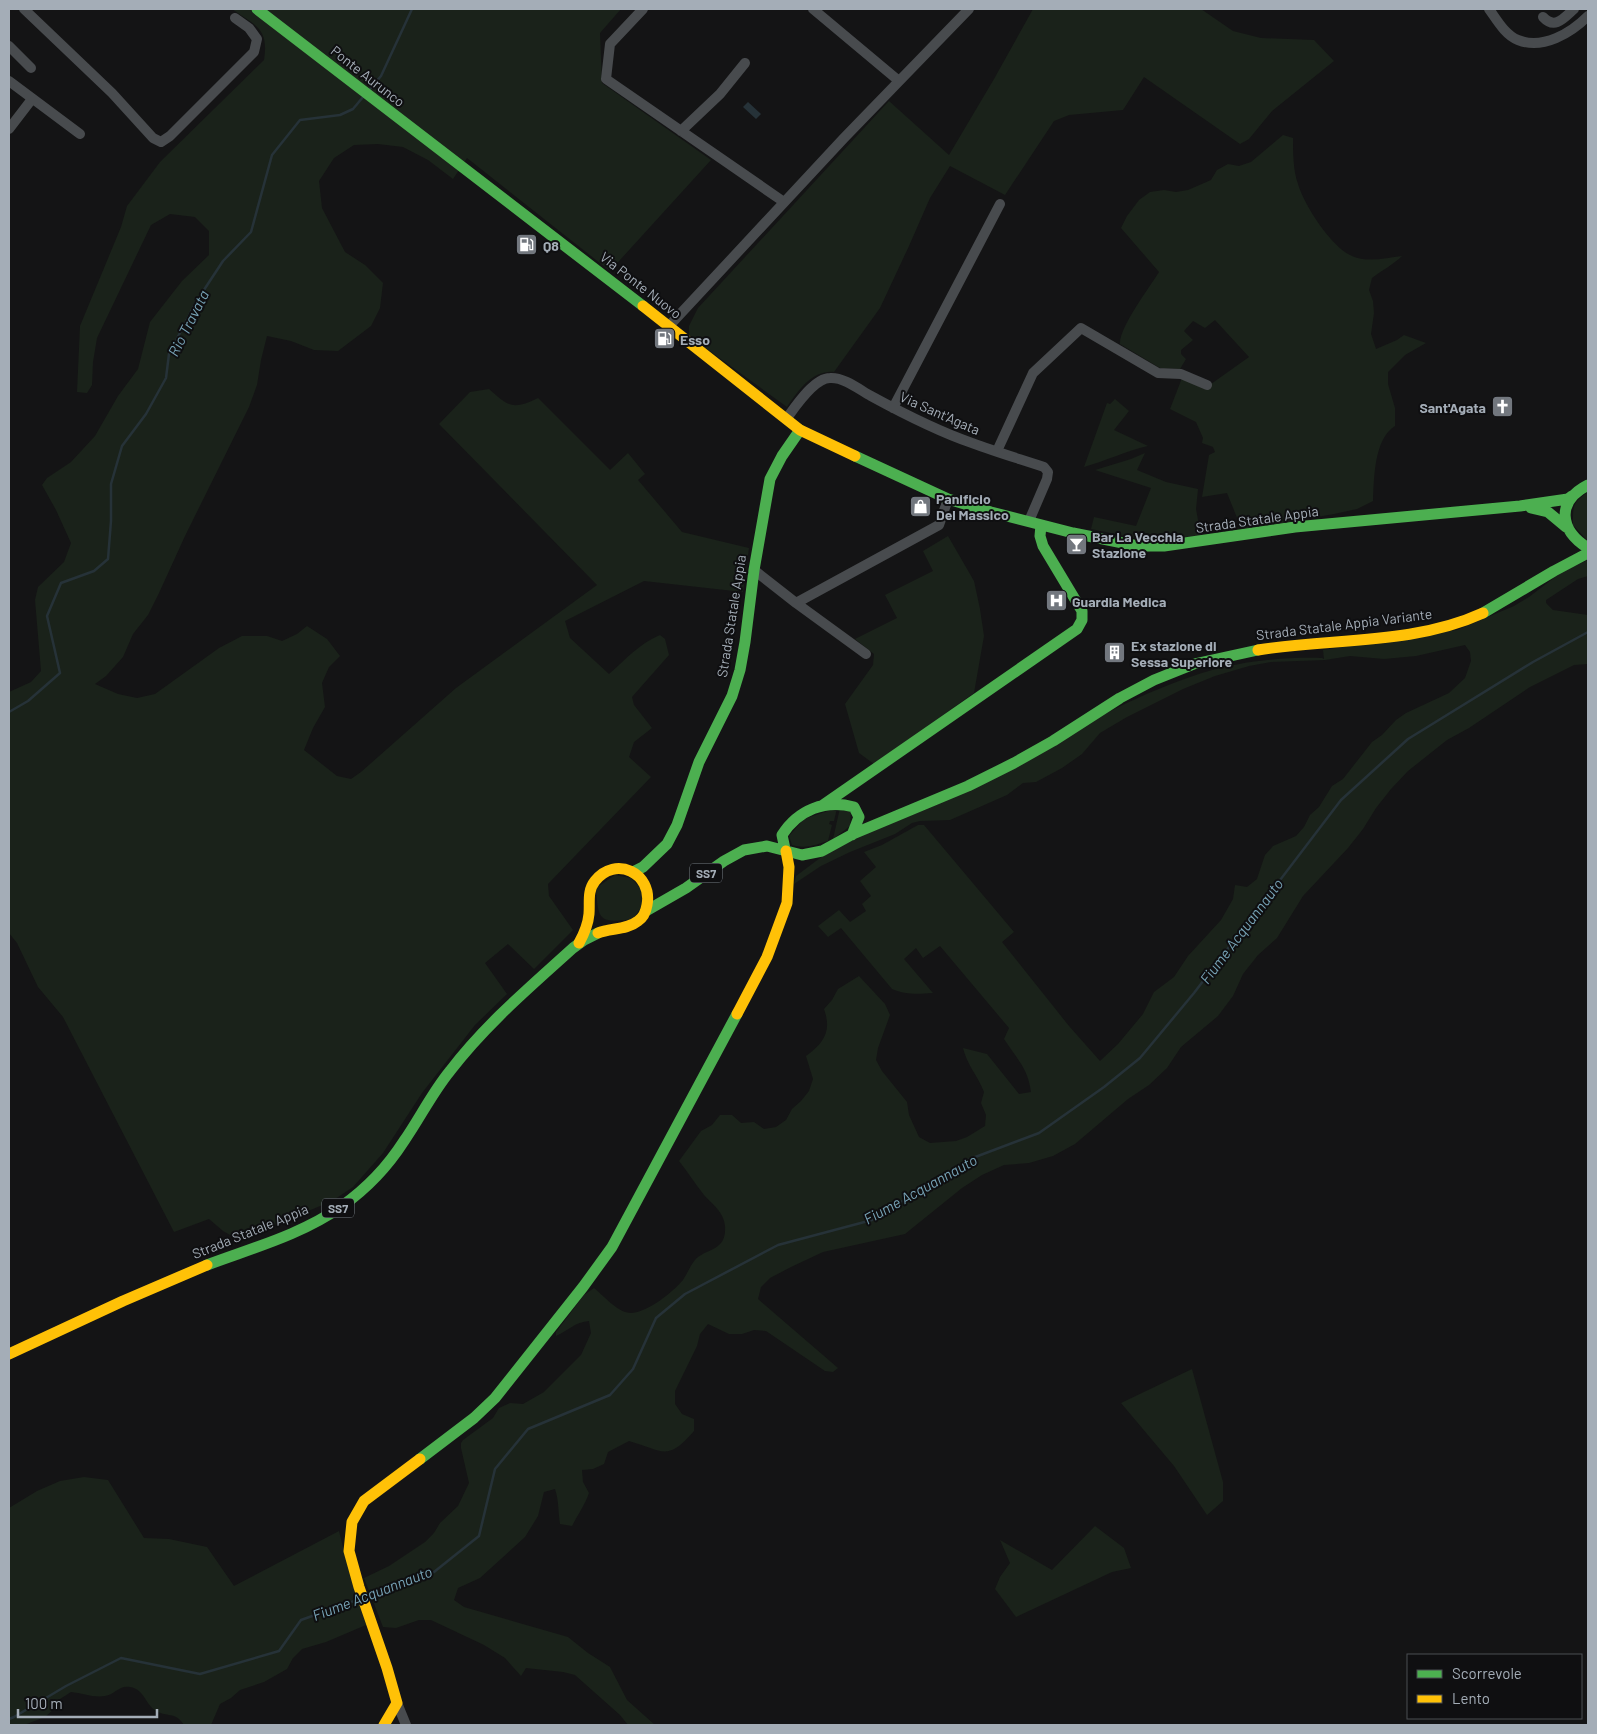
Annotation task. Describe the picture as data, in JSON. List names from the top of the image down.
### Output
{
  "streets": {
    "street": [
      "Ponte Aurunco",
      "Via Ponte Nuovo",
      "Via Sant'Agata",
      "Strada Statale Appia",
      "Strada Statale Appia Variante",
      "SS7"
    ]
  },
  "crossings": [
    ["Ponte Aurunco", "Via Ponte Nuovo"],
    ["Via Ponte Nuovo", "Via Sant'Agata"],
    ["Via Ponte Nuovo", "Strada Statale Appia"],
    ["Via Sant'Agata", "Strada Statale Appia"],
    ["Strada Statale Appia", "Strada Statale Appia Variante"]
  ],
  "water": ["Rio Travata", "Fiume Acquannauto"],
  "places": {
    "fuel station": ["Q8", "Esso"],
    "church": ["Sant'Agata"],
    "shop": ["Panificio Del Massico"],
    "bar": ["Bar La Vecchia Stazione"],
    "hospital": ["Guardia Medica"],
    "building": ["Ex stazione di Sessa Superiore"]
  },
  "legend": ["Scorrevole", "Lento"],
  "scale_bar": "100 m"
}
